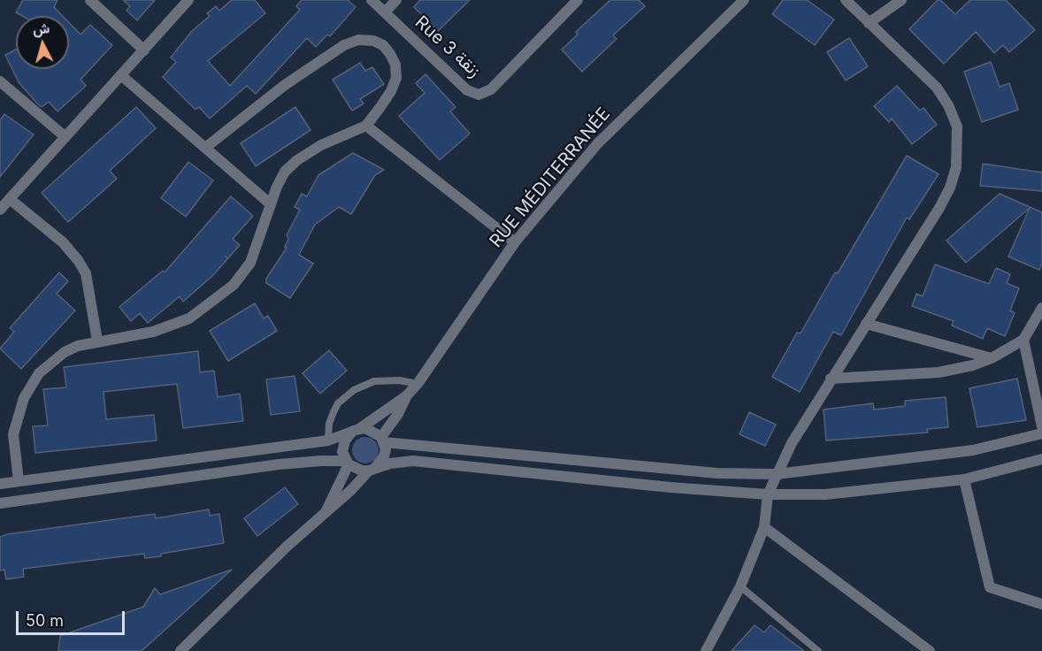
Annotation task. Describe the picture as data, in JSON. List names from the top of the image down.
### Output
{
  "streets": {
    "street": ["Rue 3 زنقة", "RUE MÉDITERRANÉE"]
  },
  "scale_bar": "50 m",
  "north": "top"
}
